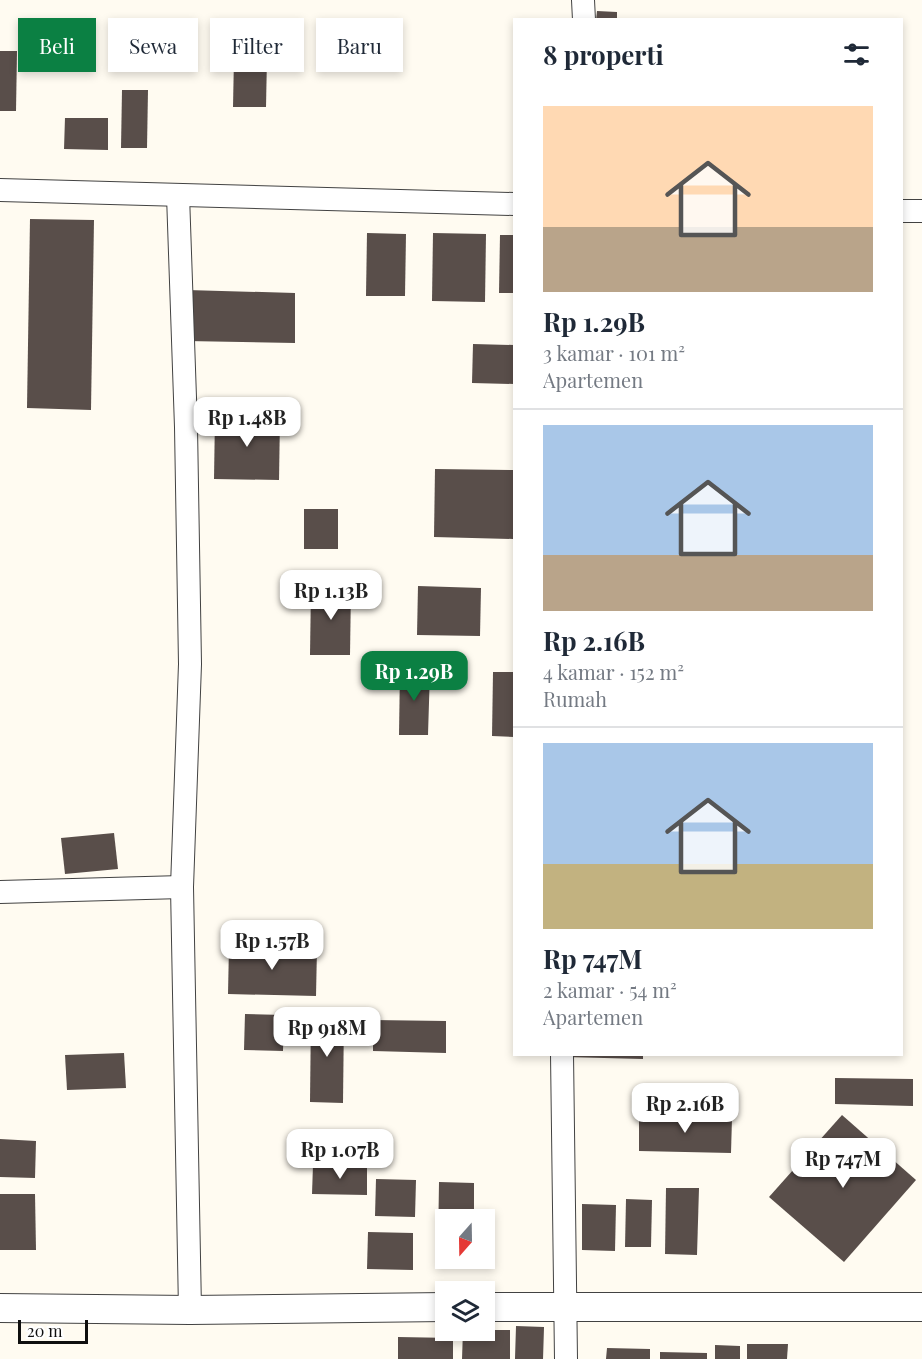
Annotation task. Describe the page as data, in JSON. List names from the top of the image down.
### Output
{
  "scale_bar": "20 m",
  "north": "bottom",
  "page": {
    "chip": [
      "Beli",
      "Sewa",
      "Filter",
      "Baru"
    ],
    "heading": "8 properti",
    "list": [
      {
        "name": "Rp 1.29B",
        "note": "3 kamar · 101 m² · Apartemen"
      },
      {
        "name": "Rp 2.16B",
        "note": "4 kamar · 152 m² · Rumah"
      },
      {
        "name": "Rp 747M",
        "note": "2 kamar · 54 m² · Apartemen"
      }
    ],
    "price": [
      "Rp 1.48B",
      "Rp 1.13B",
      "Rp 1.29B",
      "Rp 1.57B",
      "Rp 918M",
      "Rp 2.16B",
      "Rp 1.07B",
      "Rp 747M"
    ],
    "scale": "20 m"
  }
}
